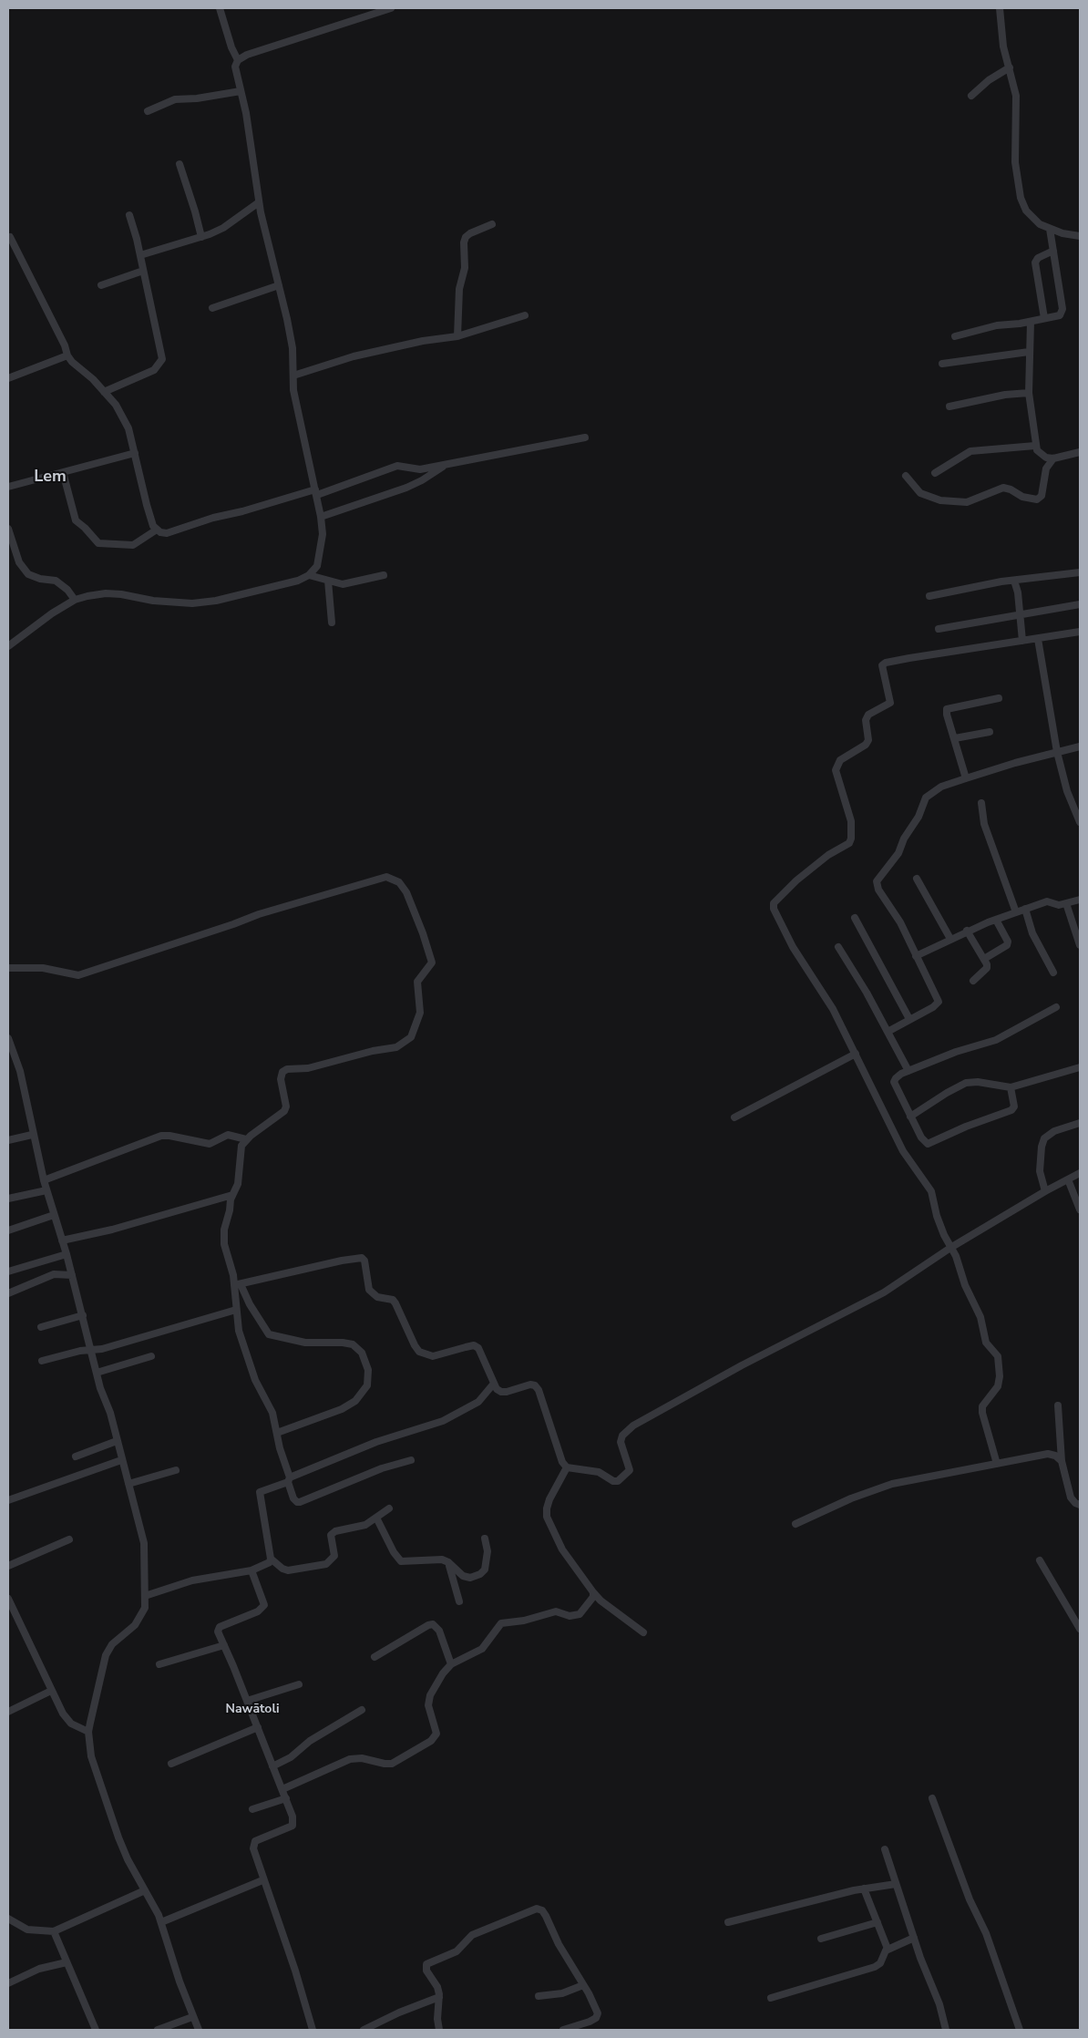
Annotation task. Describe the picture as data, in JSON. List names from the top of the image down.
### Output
{
  "districts": ["Lem", "Nawātoli"]
}
